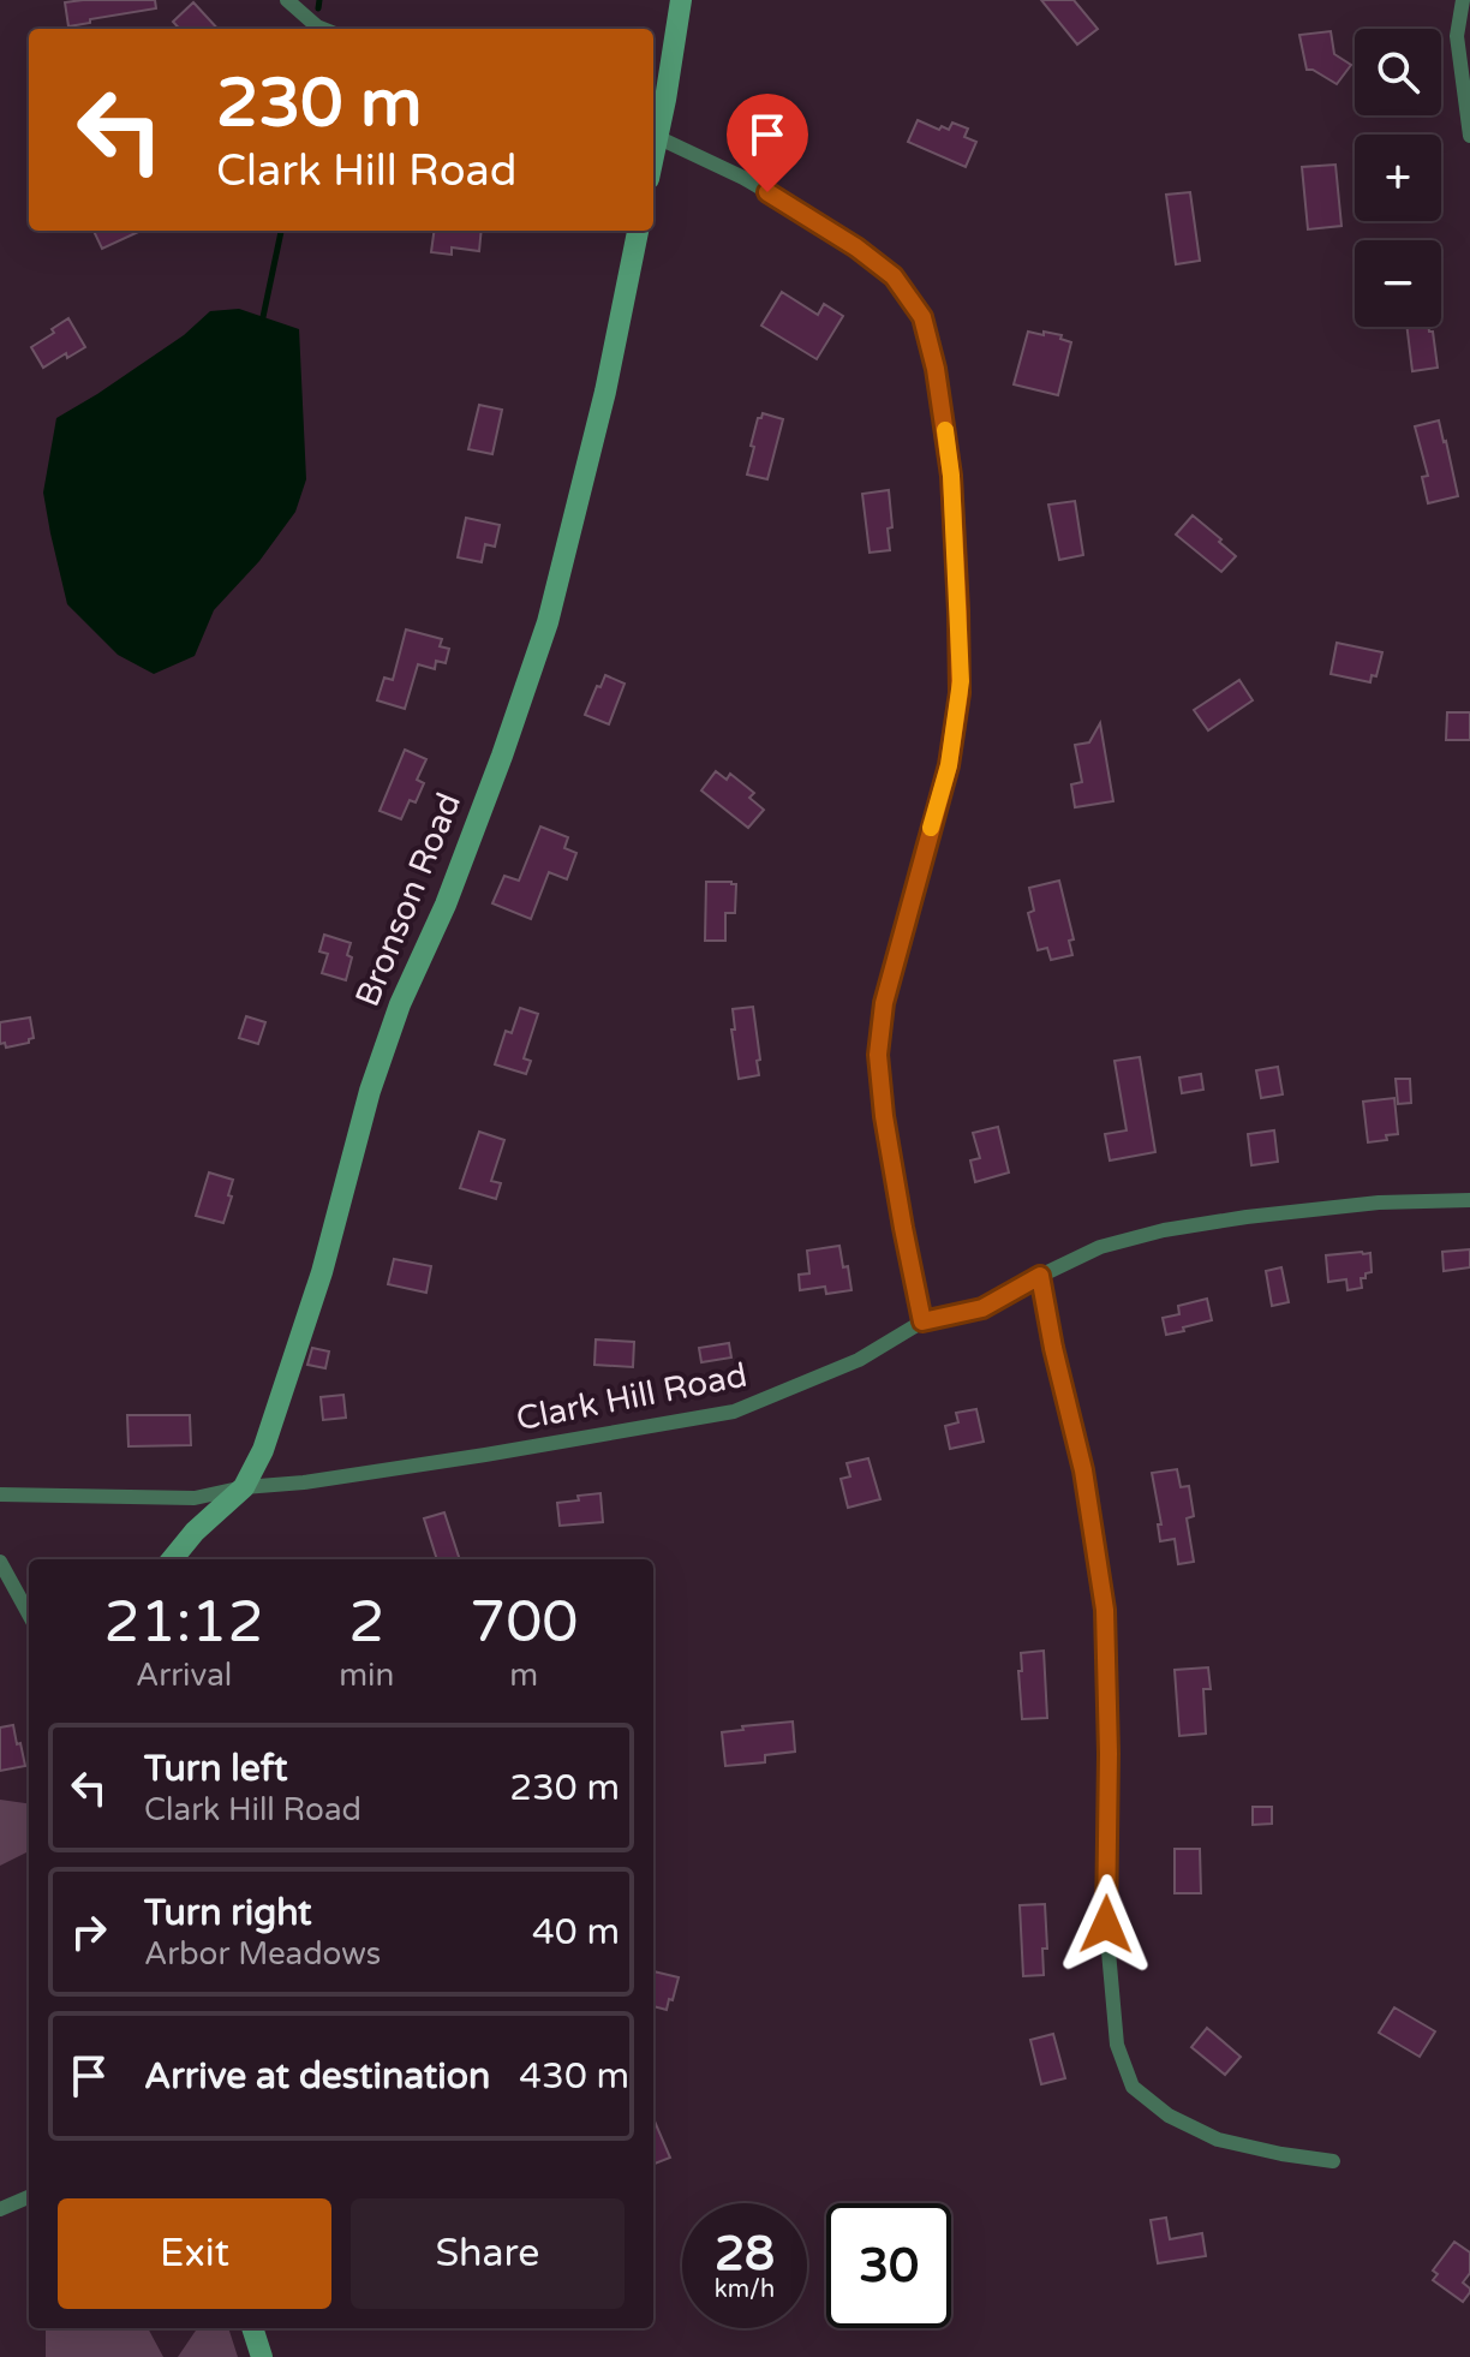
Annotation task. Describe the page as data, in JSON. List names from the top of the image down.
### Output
{
  "streets": {
    "street": ["Bronson Road", "Clark Hill Road"]
  },
  "crossings": [
    ["Bronson Road", "Clark Hill Road"]
  ],
  "page": {
    "map_buttons": ["+", "−"],
    "turn": ["230 m", "Clark Hill Road"],
    "eta": [
      "21:12",
      "Arrival",
      "2",
      "min",
      "700",
      "m"
    ],
    "list": [
      {
        "name": "Turn left",
        "note": "Clark Hill Road",
        "value": "230 m"
      },
      {
        "name": "Turn right",
        "note": "Arbor Meadows",
        "value": "40 m"
      },
      {
        "name": "Arrive at destination",
        "value": "430 m"
      }
    ],
    "buttons": ["Exit", "Share"],
    "speed": "28 km/h",
    "limit": "30"
  }
}
